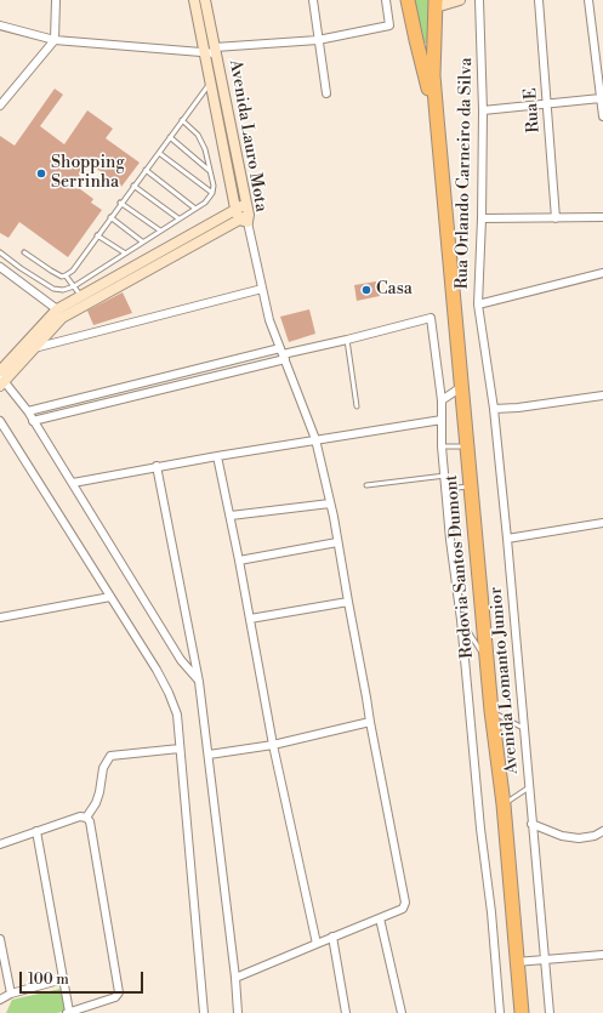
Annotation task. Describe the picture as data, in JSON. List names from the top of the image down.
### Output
{
  "streets": {
    "highway": ["Rodovia Santos Dumont"],
    "street": [
      "Rua E",
      "Avenida Lauro Mota",
      "Rua Orlando Carneiro da Silva",
      "Avenida Lomanto Junior"
    ]
  },
  "crossings": [
    ["Rua Orlando Carneiro da Silva", "Avenida Lomanto Junior"]
  ],
  "places": ["Shopping Serrinha", "Casa"],
  "scale_bar": "100 m"
}
